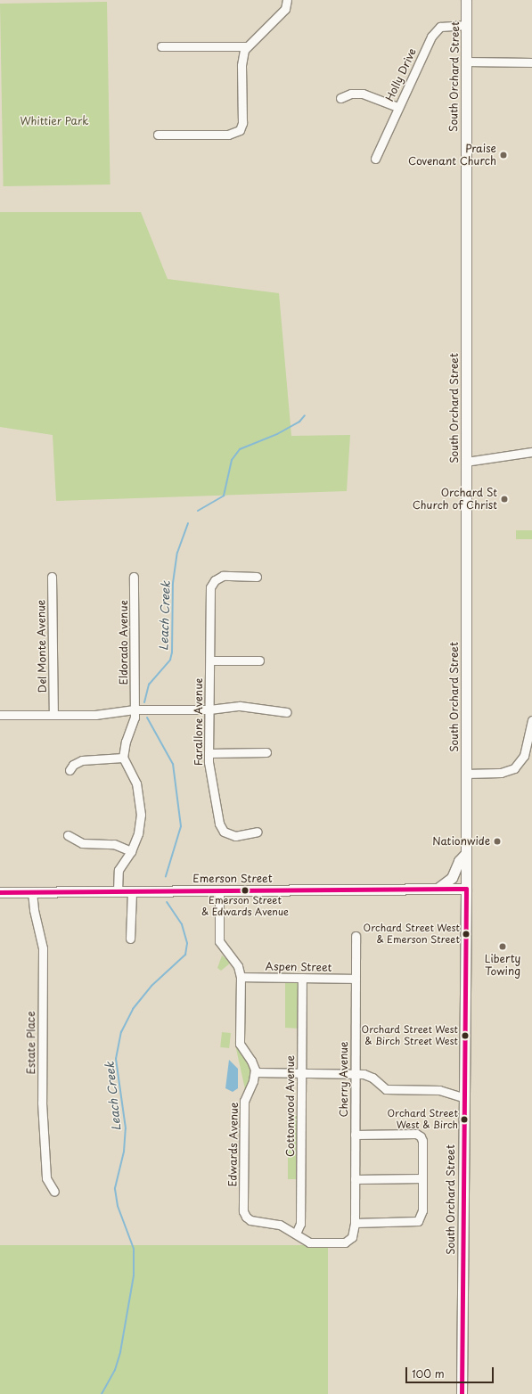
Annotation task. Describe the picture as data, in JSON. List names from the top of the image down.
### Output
{
  "streets": {
    "main road": ["South Orchard Street", "Emerson Street"],
    "street": [
      "Holly Drive",
      "Eldorado Avenue",
      "Del Monte Avenue",
      "Farallone Avenue",
      "Aspen Street",
      "Estate Place",
      "Cherry Avenue",
      "Cottonwood Avenue",
      "Edwards Avenue"
    ]
  },
  "crossings": [
    ["Holly Drive", "South Orchard Street"],
    ["South Orchard Street", "Emerson Street"],
    ["Emerson Street", "Estate Place"],
    ["Aspen Street", "Cherry Avenue"],
    ["Aspen Street", "Cottonwood Avenue"],
    ["Cherry Avenue", "Cottonwood Avenue"],
    ["Cherry Avenue", "Edwards Avenue"]
  ],
  "water": ["Leach Creek"],
  "parks": ["Whittier Park"],
  "places": [
    "Praise Covenant Church",
    "Orchard St Church of Christ",
    "Nationwide",
    "Emerson Street & Edwards Avenue",
    "Orchard Street West & Emerson Street",
    "Liberty Towing",
    "Orchard Street West & Birch Street West",
    "Orchard Street West & Birch"
  ],
  "scale_bar": "100 m"
}
